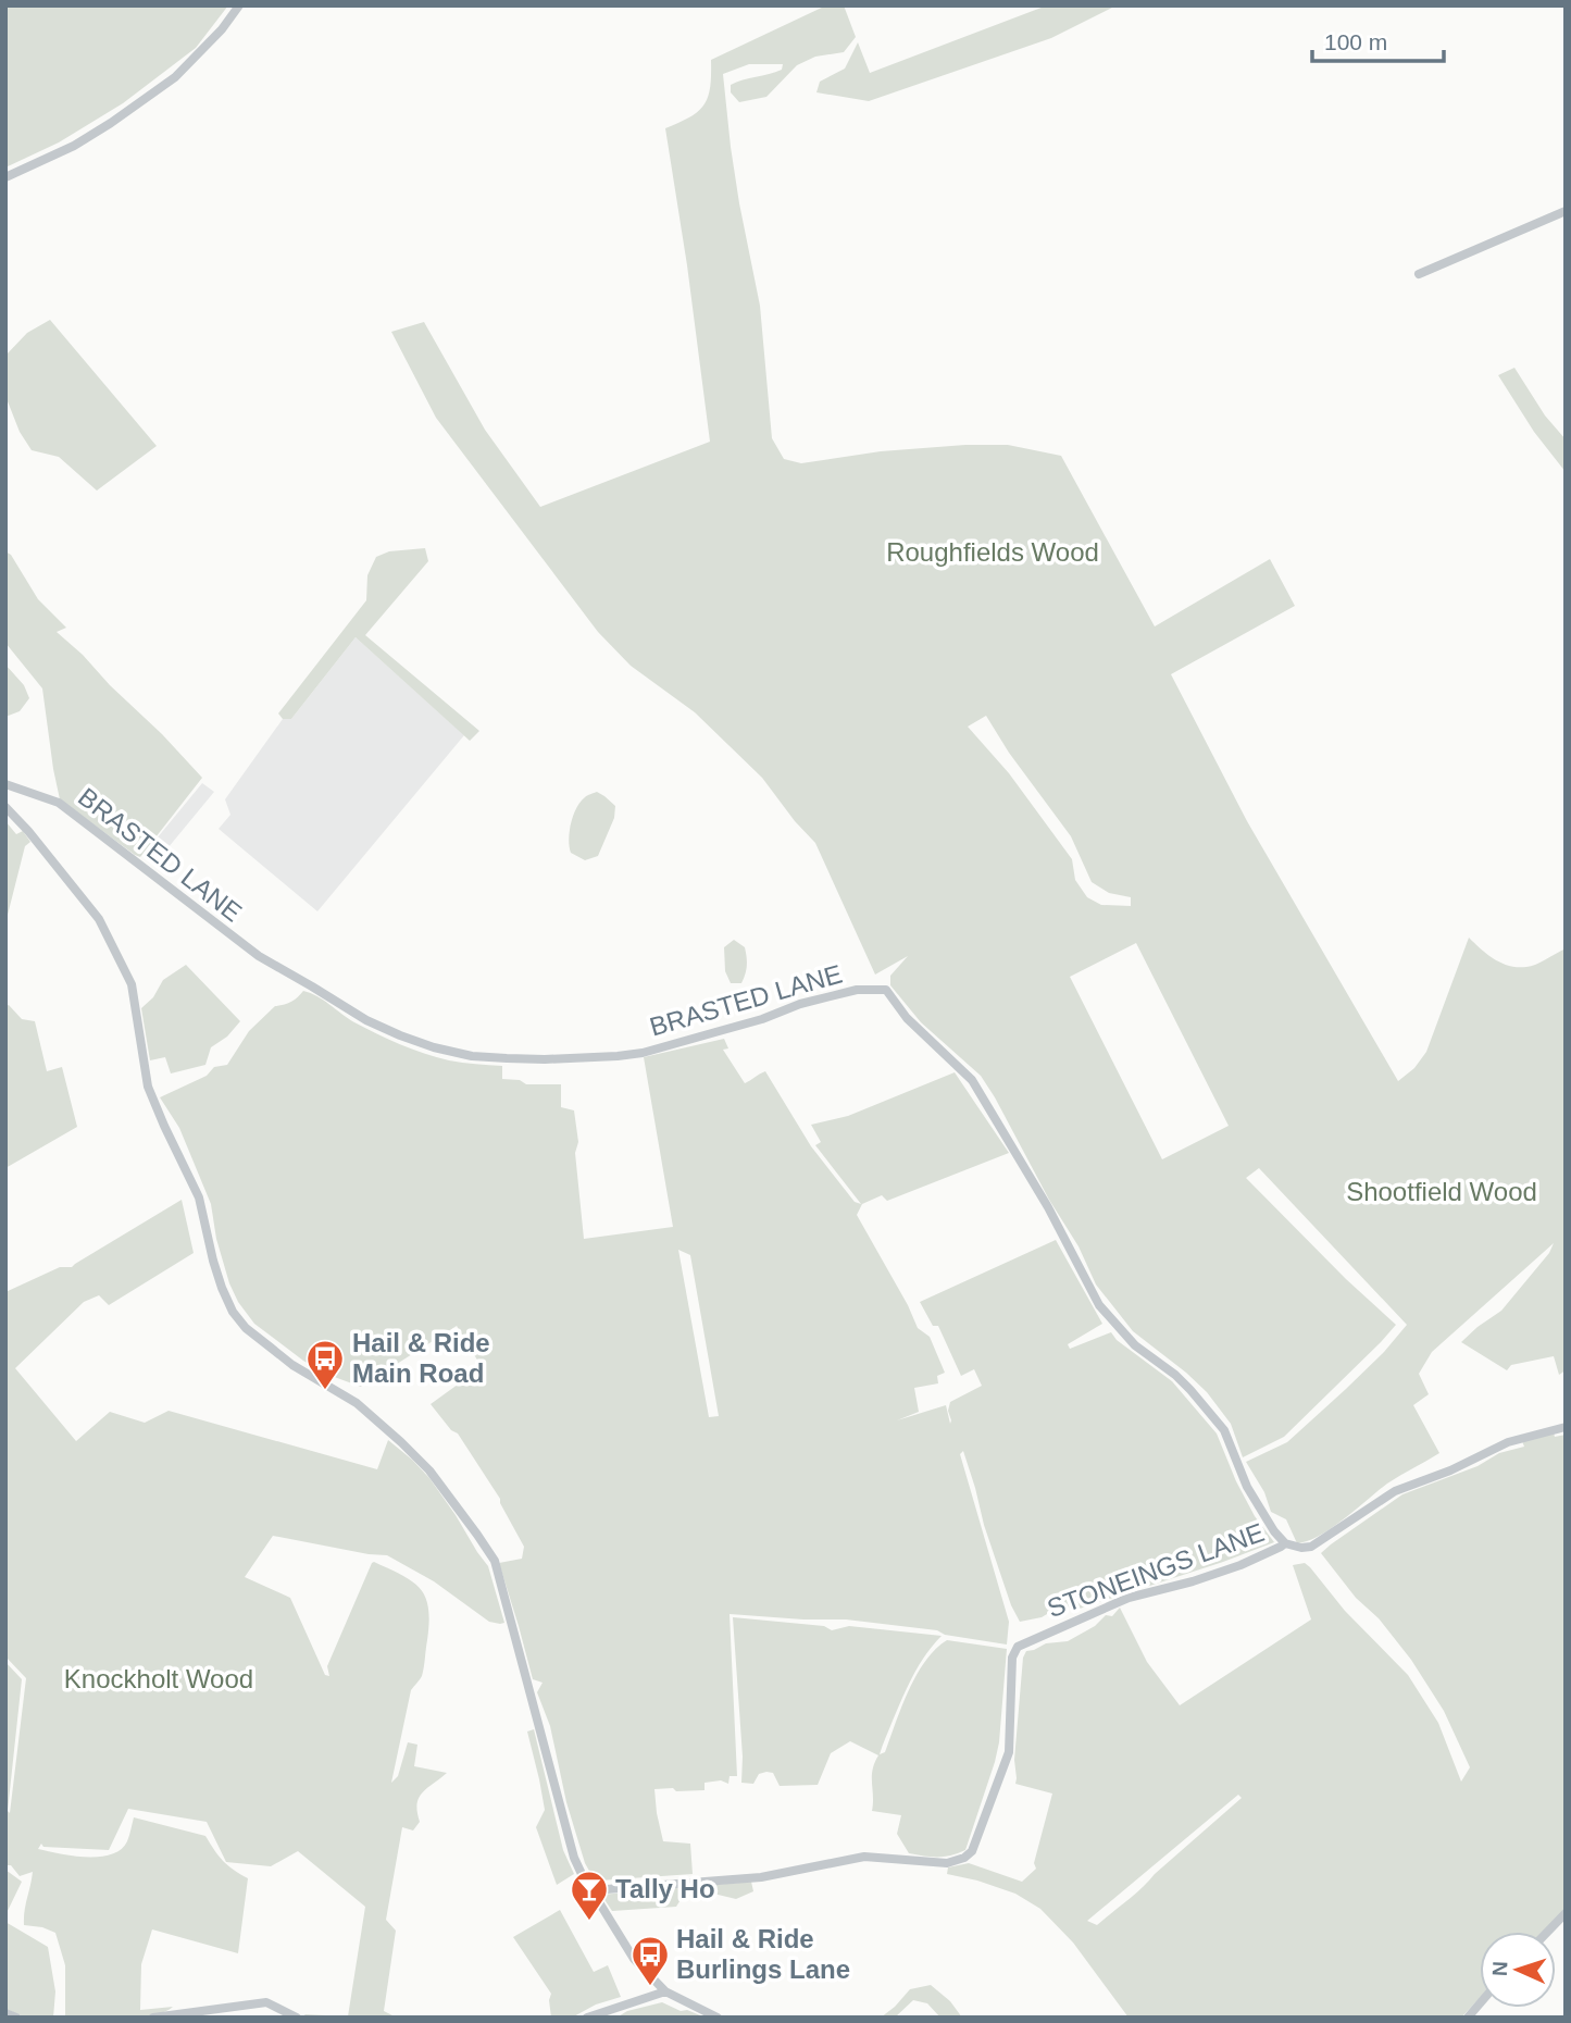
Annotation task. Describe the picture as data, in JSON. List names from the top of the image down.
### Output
{
  "streets": {
    "street": ["BRASTED LANE", "STONEINGS LANE"]
  },
  "crossings": [
    ["BRASTED LANE", "STONEINGS LANE"]
  ],
  "parks": ["Roughfields Wood", "Shootfield Wood", "Knockholt Wood"],
  "places": {
    "bus stop": ["Hail & Ride Main Road", "Hail & Ride Burlings Lane"],
    "bar": ["Tally Ho"]
  },
  "scale_bar": "100 m",
  "north": "left"
}
